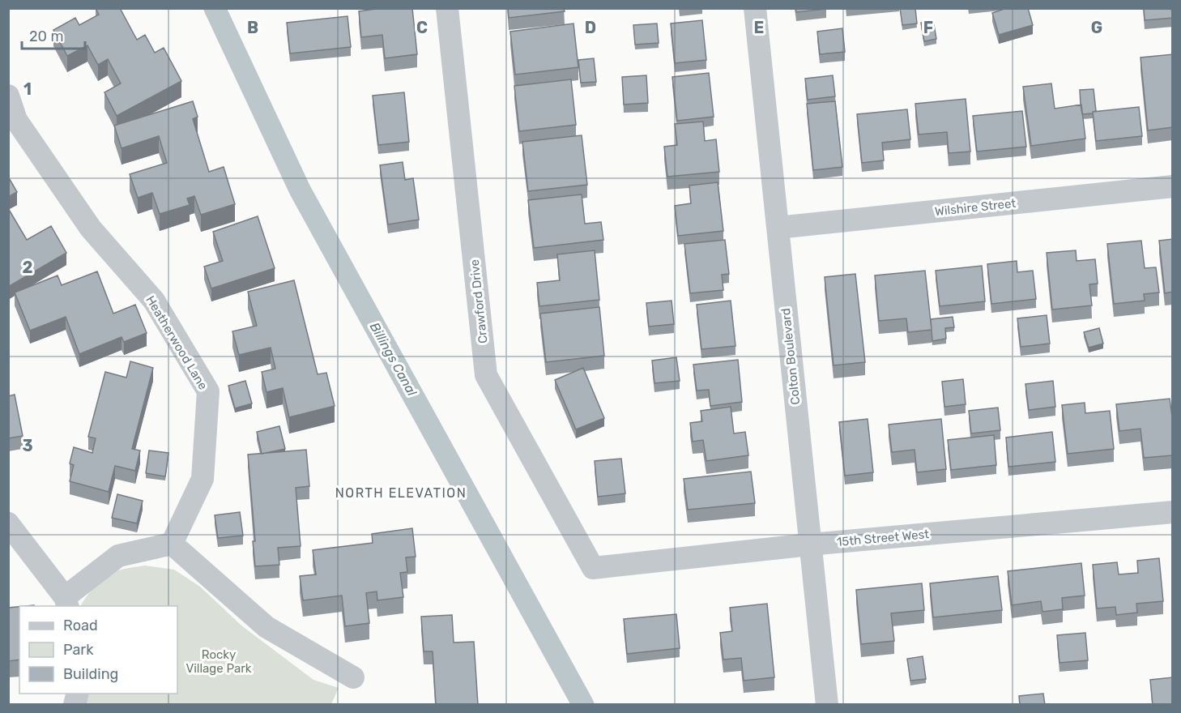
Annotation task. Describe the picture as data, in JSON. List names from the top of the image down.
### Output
{
  "streets": {
    "street": [
      "Wilshire Street",
      "Crawford Drive",
      "Heatherwood Lane",
      "Colton Boulevard",
      "15th Street West"
    ]
  },
  "crossings": [
    ["Wilshire Street", "Colton Boulevard"],
    ["Crawford Drive", "15th Street West"],
    ["Colton Boulevard", "15th Street West"]
  ],
  "districts": ["NORTH ELEVATION"],
  "water": ["Billings Canal"],
  "parks": ["Rocky Village Park"],
  "legend": ["Road", "Park", "Building"],
  "scale_bar": "20 m",
  "grid": {
    "columns": [
      "B",
      "C",
      "D",
      "E",
      "F",
      "G"
    ],
    "rows": ["1", "2", "3"]
  }
}
